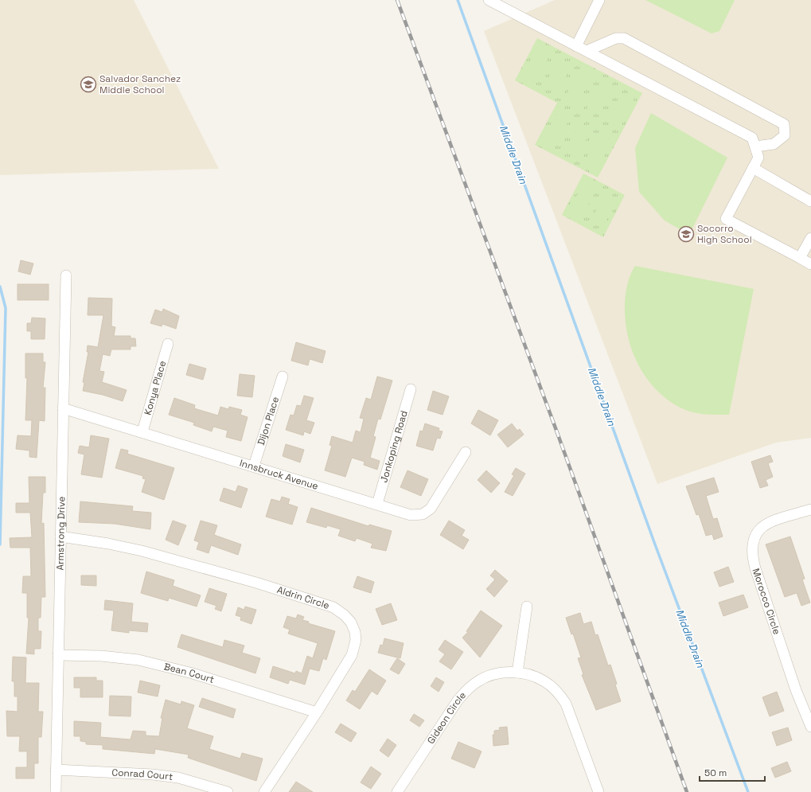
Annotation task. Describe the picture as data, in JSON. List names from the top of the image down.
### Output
{
  "streets": {
    "street": [
      "Konya Place",
      "Dijon Place",
      "Jonkoping Road",
      "Innsbruck Avenue",
      "Armstrong Drive",
      "Aldrin Circle",
      "Morocco Circle",
      "Bean Court",
      "Gideon Circle",
      "Conrad Court"
    ]
  },
  "crossings": [
    ["Konya Place", "Innsbruck Avenue"],
    ["Dijon Place", "Innsbruck Avenue"],
    ["Jonkoping Road", "Innsbruck Avenue"],
    ["Innsbruck Avenue", "Armstrong Drive"],
    ["Armstrong Drive", "Aldrin Circle"],
    ["Armstrong Drive", "Bean Court"],
    ["Armstrong Drive", "Conrad Court"],
    ["Aldrin Circle", "Bean Court"]
  ],
  "water": ["Middle Drain"],
  "places": {
    "school or university": ["Salvador Sanchez Middle School", "Socorro High School"]
  },
  "scale_bar": "50 m"
}
